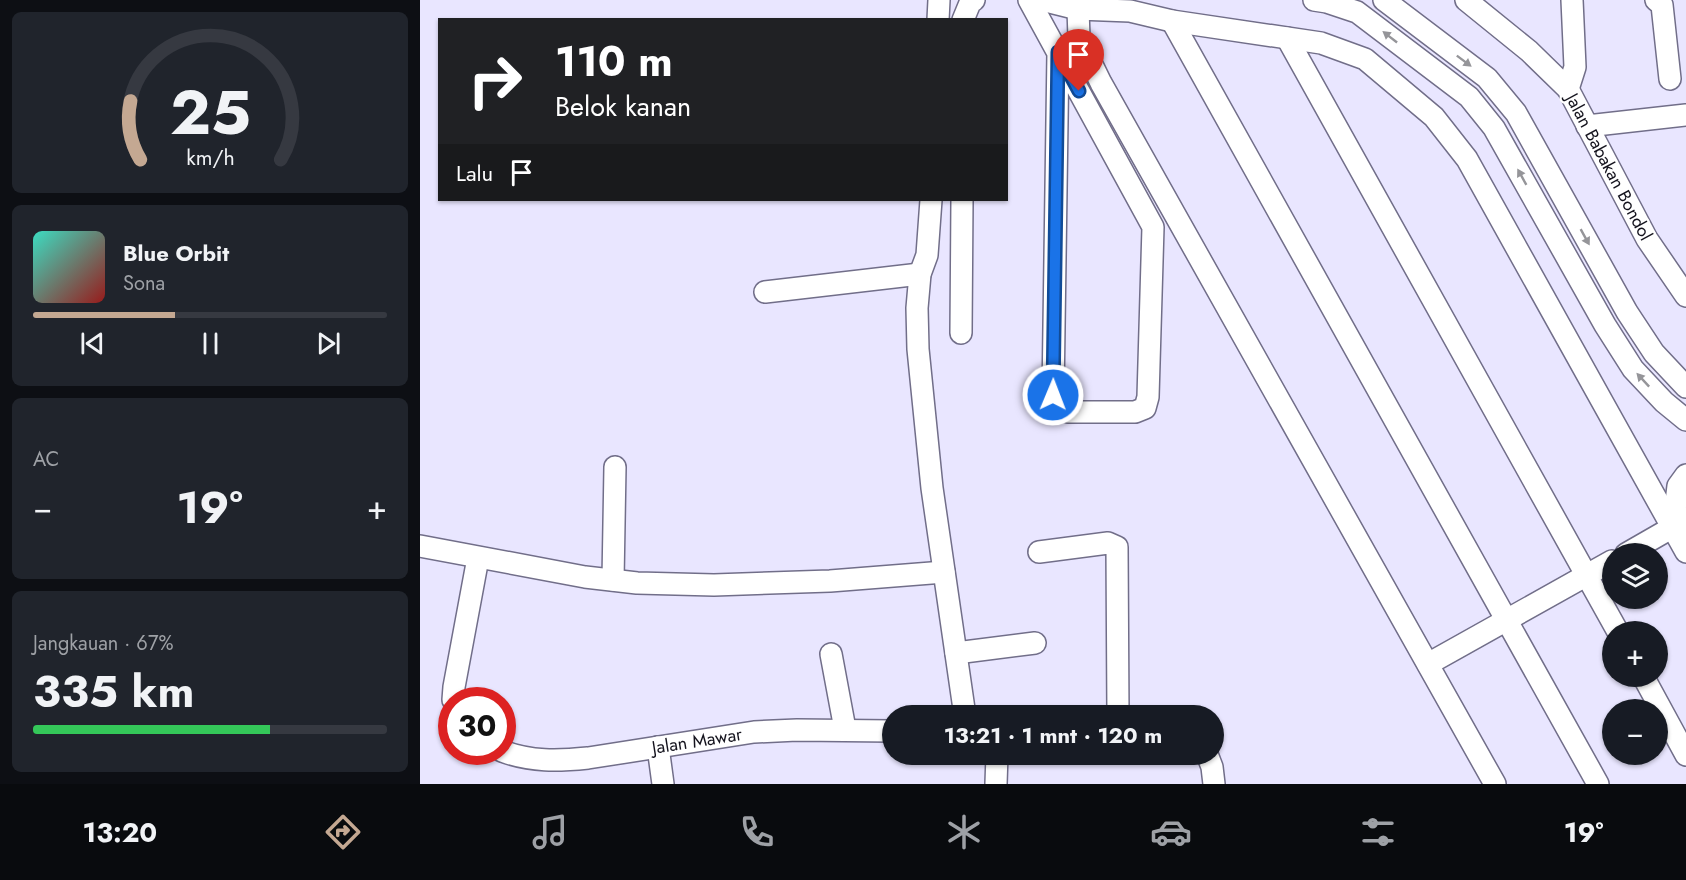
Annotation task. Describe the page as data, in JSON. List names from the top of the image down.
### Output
{
  "streets": {
    "street": ["Jalan Babakan Bondol", "Jalan Mawar"]
  },
  "page": {
    "turn": ["110 m", "Belok kanan"],
    "then": "Lalu",
    "song": ["Blue Orbit", "Sona"],
    "tile": [
      "AC",
      ["Jangkauan · 67%", "335 km"]
    ],
    "heat": ["−", "19°", "+"],
    "map_buttons": ["+", "−"],
    "limit": "30",
    "trip": "13:21 · 1 mnt · 120 m",
    "tabs": ["13:20", "19°"],
    "gauge": ["25", "km/h"]
  }
}
